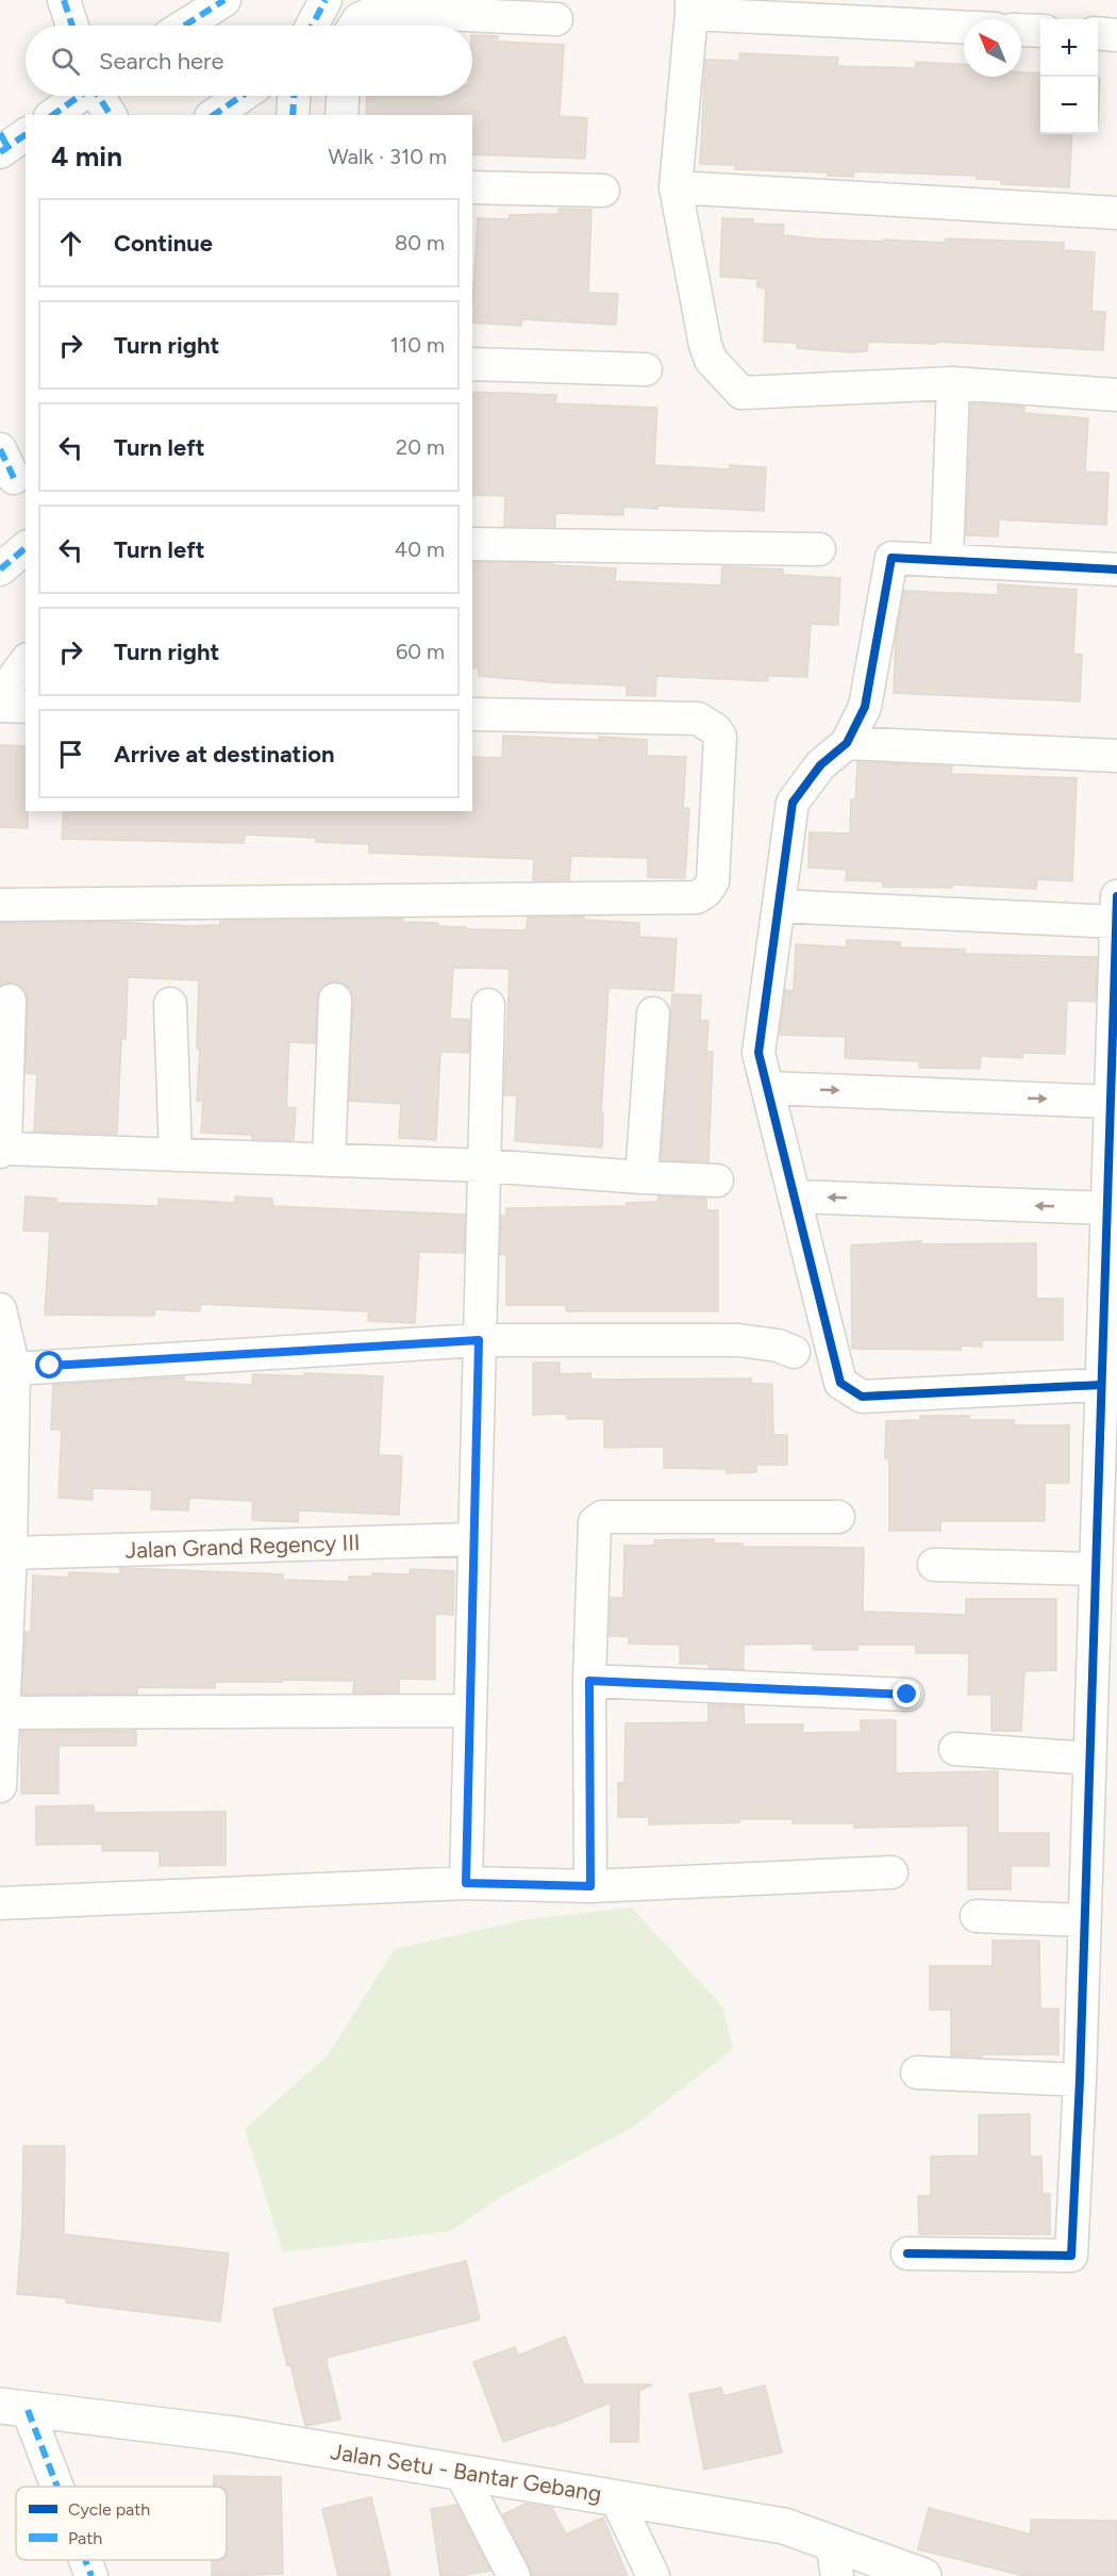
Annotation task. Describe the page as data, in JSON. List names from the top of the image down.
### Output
{
  "streets": {
    "main road": ["Jalan Setu - Bantar Gebang"],
    "street": ["Jalan Grand Regency III"]
  },
  "legend": ["Cycle path", "Path"],
  "north": "top left",
  "page": {
    "map_buttons": ["+", "−"],
    "search": "Search here",
    "heading": ["4 min", "Walk · 310 m"],
    "list": [
      ["Continue", "80 m"],
      ["Turn right", "110 m"],
      ["Turn left", "20 m"],
      ["Turn left", "40 m"],
      ["Turn right", "60 m"],
      "Arrive at destination"
    ]
  }
}
